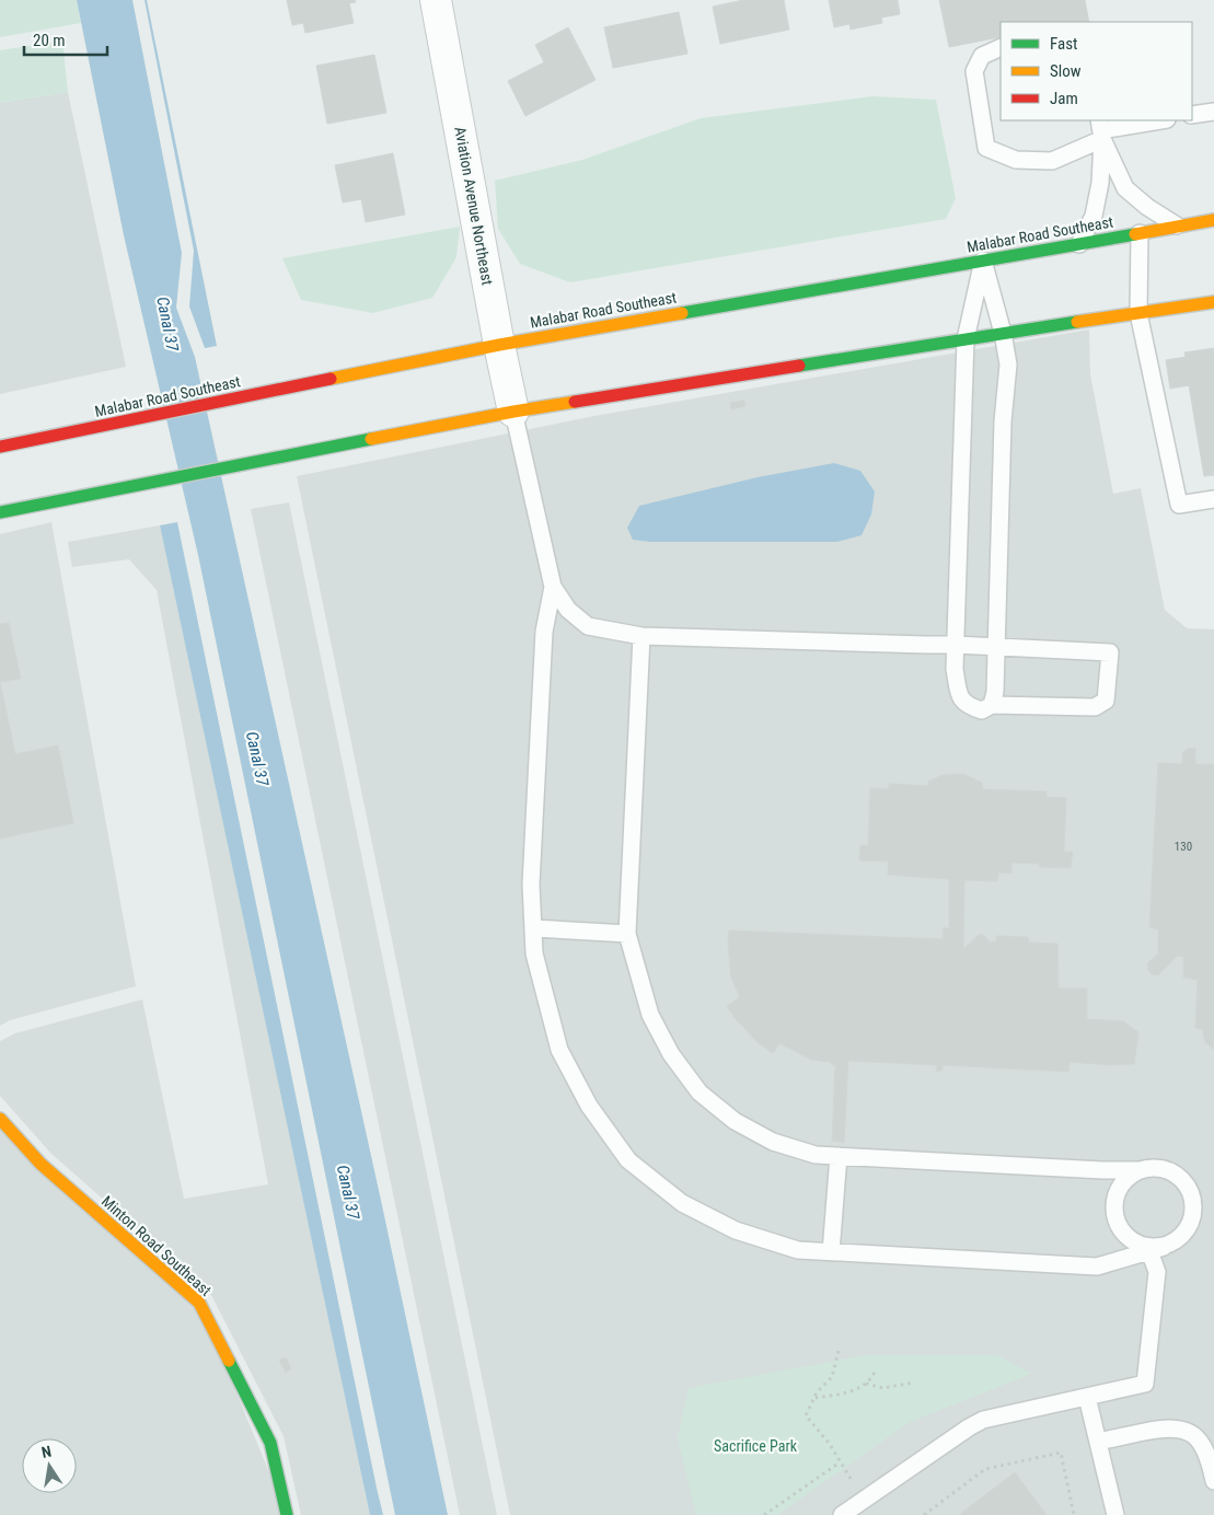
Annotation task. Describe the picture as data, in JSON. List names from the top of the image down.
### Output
{
  "streets": {
    "main road": ["Malabar Road Southeast", "Minton Road Southeast"],
    "street": ["Aviation Avenue Northeast"]
  },
  "crossings": [
    ["Aviation Avenue Northeast", "Malabar Road Southeast"]
  ],
  "water": ["Canal 37"],
  "parks": ["Sacrifice Park"],
  "house_numbers": ["130"],
  "legend": ["Fast", "Slow", "Jam"],
  "scale_bar": "20 m",
  "north": "top"
}
